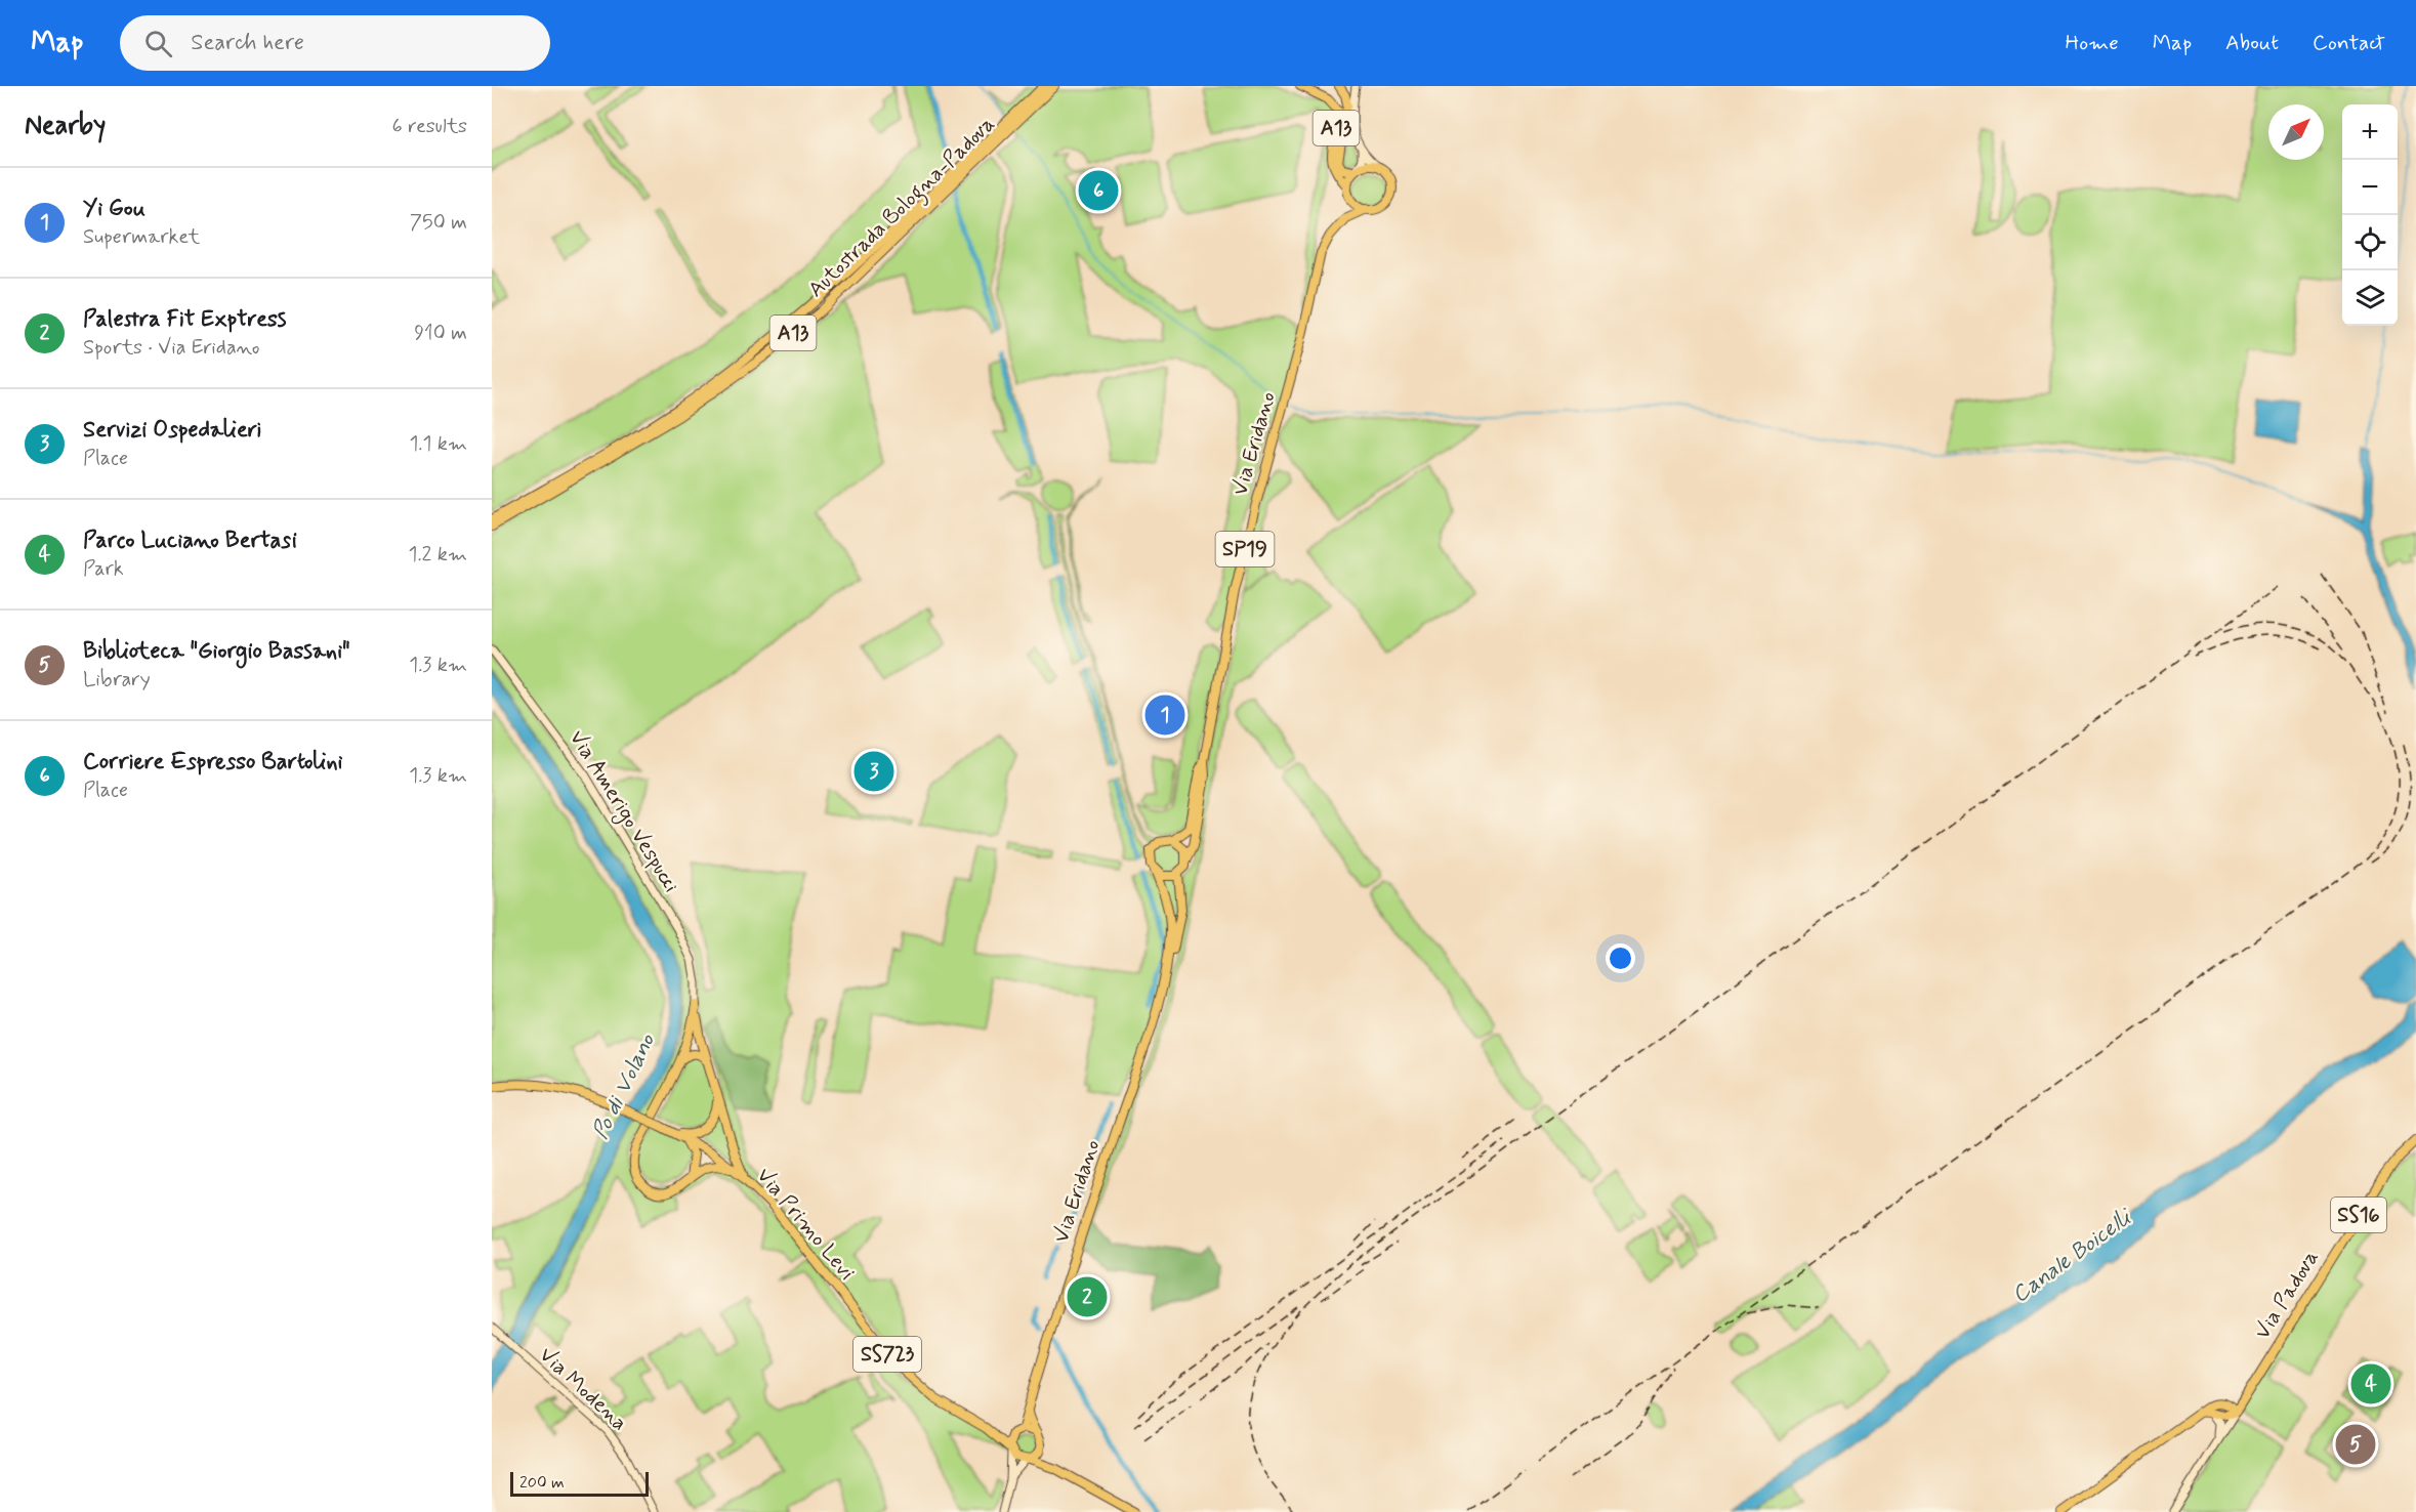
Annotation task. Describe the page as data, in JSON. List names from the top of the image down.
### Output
{
  "streets": {
    "highway": ["A13", "Autostrada Bologna-Padova"],
    "main road": [
      "Via Eridano",
      "SP19",
      "Via Amerigo Vespucci",
      "SS16",
      "Via Primo Levi",
      "Via Padova",
      "SS723",
      "Via Modena"
    ]
  },
  "crossings": [
    ["A13", "Autostrada Bologna-Padova"],
    ["A13", "Via Eridano"],
    ["Via Eridano", "Via Primo Levi"]
  ],
  "water": ["Po di Volano", "Canale Boicelli"],
  "scale_bar": "200 m",
  "north": "top right",
  "page": {
    "header": "Map",
    "search": "Search here",
    "nav": [
      "Home",
      "Map",
      "About",
      "Contact"
    ],
    "heading": ["Nearby", "6 results"],
    "map_buttons": ["+", "−"],
    "list": [
      {
        "mark": "1",
        "name": "Yi Gou",
        "note": "Supermarket",
        "value": "750 m"
      },
      {
        "mark": "2",
        "name": "Palestra Fit Exptress",
        "note": "Sports · Via Eridano",
        "value": "910 m"
      },
      {
        "mark": "3",
        "name": "Servizi Ospedalieri",
        "note": "Place",
        "value": "1.1 km"
      },
      {
        "mark": "4",
        "name": "Parco Luciano Bertasi",
        "note": "Park",
        "value": "1.2 km"
      },
      {
        "mark": "5",
        "name": "Biblioteca \"Giorgio Bassani\"",
        "note": "Library",
        "value": "1.3 km"
      },
      {
        "mark": "6",
        "name": "Corriere Espresso Bartolini",
        "note": "Place",
        "value": "1.3 km"
      }
    ],
    "pins": [
      "6",
      "1",
      "3",
      "2",
      "4",
      "5"
    ],
    "scale": "200 m"
  }
}
